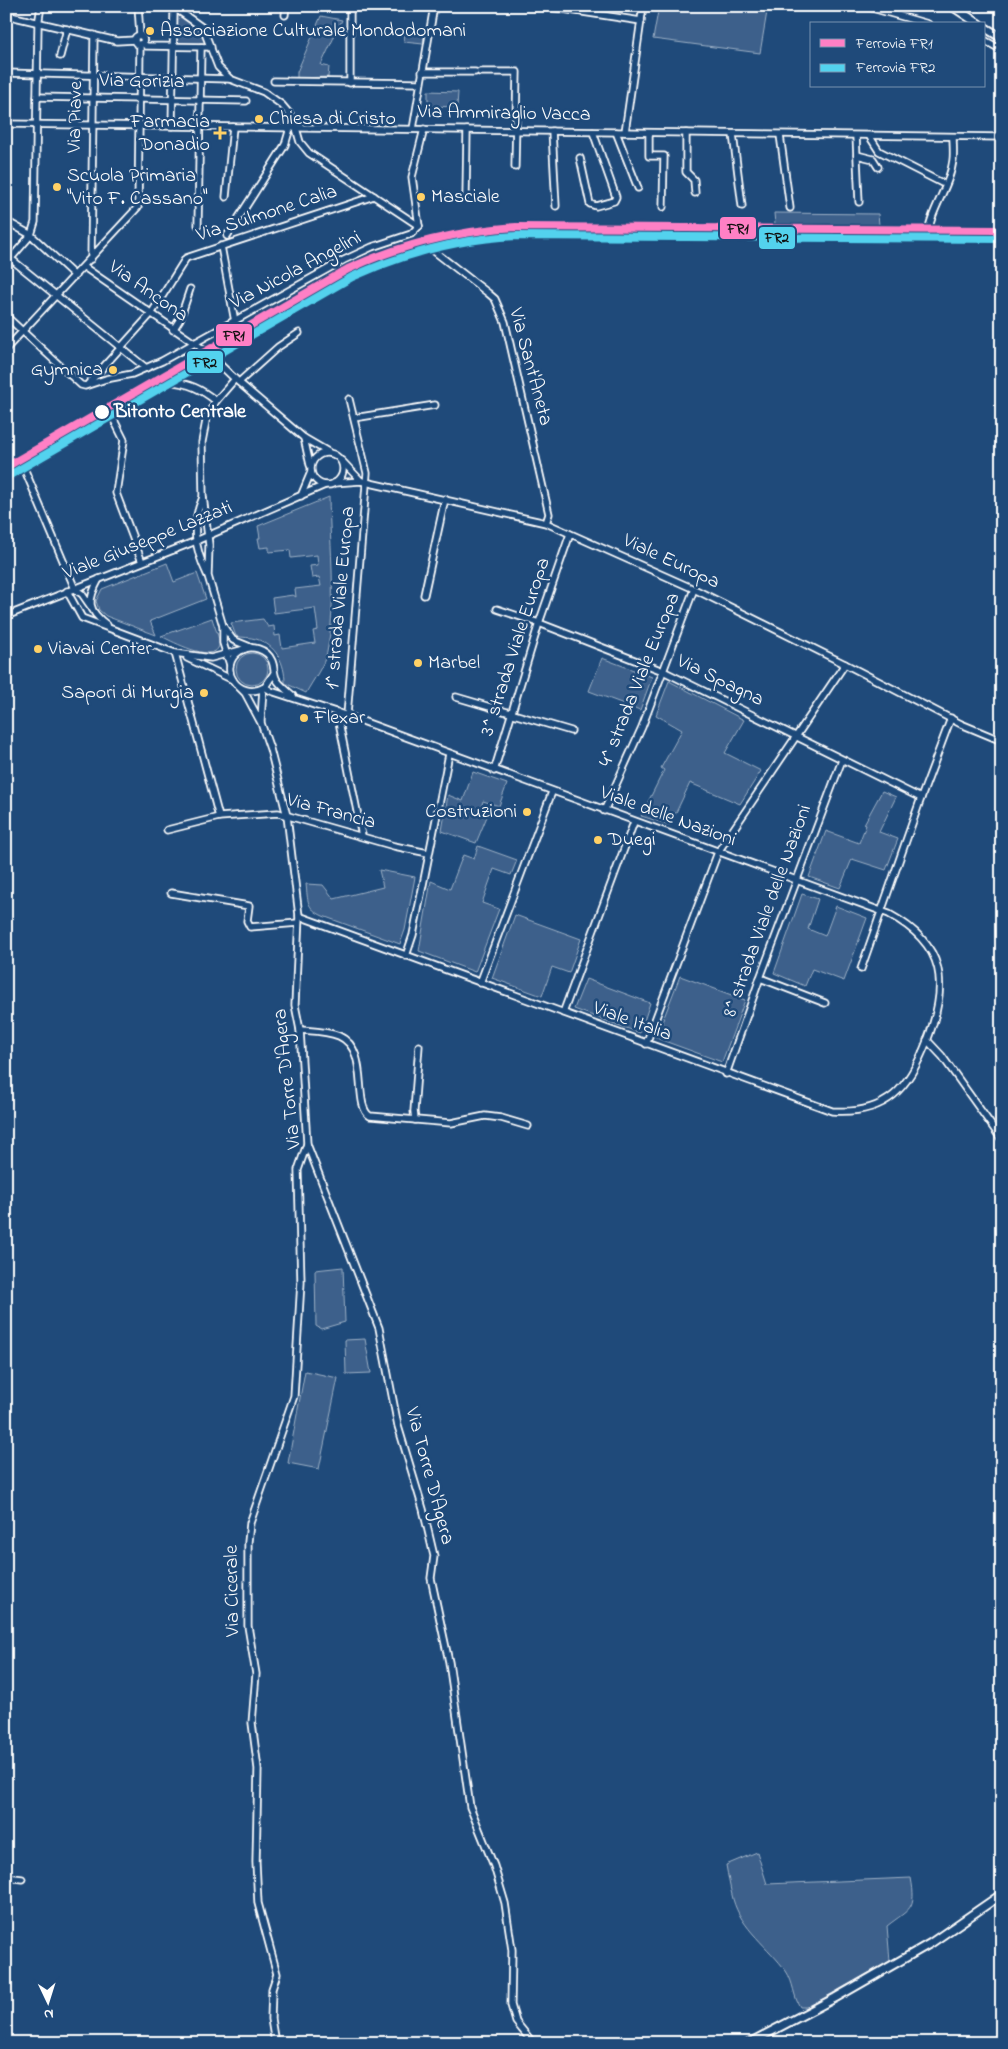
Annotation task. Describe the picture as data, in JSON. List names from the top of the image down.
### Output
{
  "streets": {
    "street": [
      "Via Gorizia",
      "Via Ammiraglio Vacca",
      "Via Piave",
      "Via Sulmone Calia",
      "Via Nicola Angelini",
      "Via Ancona",
      "Via Sant'Aneta",
      "Viale Giuseppe Lazzati",
      "Viale Europa",
      "1^ strada Viale Europa",
      "3^ strada Viale Europa",
      "4^ strada Viale Europa",
      "Via Spagna",
      "Via Francia",
      "Viale delle Nazioni",
      "8^ strada Viale delle Nazioni",
      "Viale Italia",
      "Via Torre D'Agera",
      "Via Cicerale"
    ]
  },
  "crossings": [
    ["Via Gorizia", "Via Piave"],
    ["Via Ammiraglio Vacca", "Via Piave"],
    ["Via Sulmone Calia", "Via Nicola Angelini"],
    ["Via Sulmone Calia", "Via Ancona"],
    ["Via Nicola Angelini", "Via Ancona"],
    ["Via Ancona", "Viale Giuseppe Lazzati"],
    ["Via Ancona", "Viale Europa"],
    ["Via Sant'Aneta", "Viale Europa"],
    ["Viale Giuseppe Lazzati", "Viale Europa"],
    ["Viale Europa", "1^ strada Viale Europa"],
    ["Viale Europa", "3^ strada Viale Europa"],
    ["Viale Europa", "4^ strada Viale Europa"],
    ["1^ strada Viale Europa", "Viale delle Nazioni"],
    ["3^ strada Viale Europa", "Via Spagna"],
    ["3^ strada Viale Europa", "Viale delle Nazioni"],
    ["4^ strada Viale Europa", "Via Spagna"],
    ["4^ strada Viale Europa", "Viale delle Nazioni"],
    ["Via Spagna", "8^ strada Viale delle Nazioni"],
    ["Via Francia", "Via Torre D'Agera"],
    ["Viale delle Nazioni", "8^ strada Viale delle Nazioni"],
    ["Viale delle Nazioni", "Viale Italia"],
    ["8^ strada Viale delle Nazioni", "Viale Italia"],
    ["Viale Italia", "Via Torre D'Agera"],
    ["Via Torre D'Agera", "Via Cicerale"]
  ],
  "places": {
    "other": [
      "Associazione Culturale Mondodomani",
      "Chiesa di Cristo",
      "Scuola Primaria \"Vito F. Cassano\"",
      "Masciale",
      "Gymnica",
      "Bitonto Centrale",
      "Viavai Center",
      "Marbel",
      "Sapori di Murgia",
      "Flexar",
      "Costruzioni",
      "Duegi"
    ],
    "health": ["Farmacia Donadio"]
  },
  "lines": ["rail line FR1", "rail line FR2"],
  "legend": ["Ferrovia FR1", "Ferrovia FR2"],
  "north": "bottom"
}
